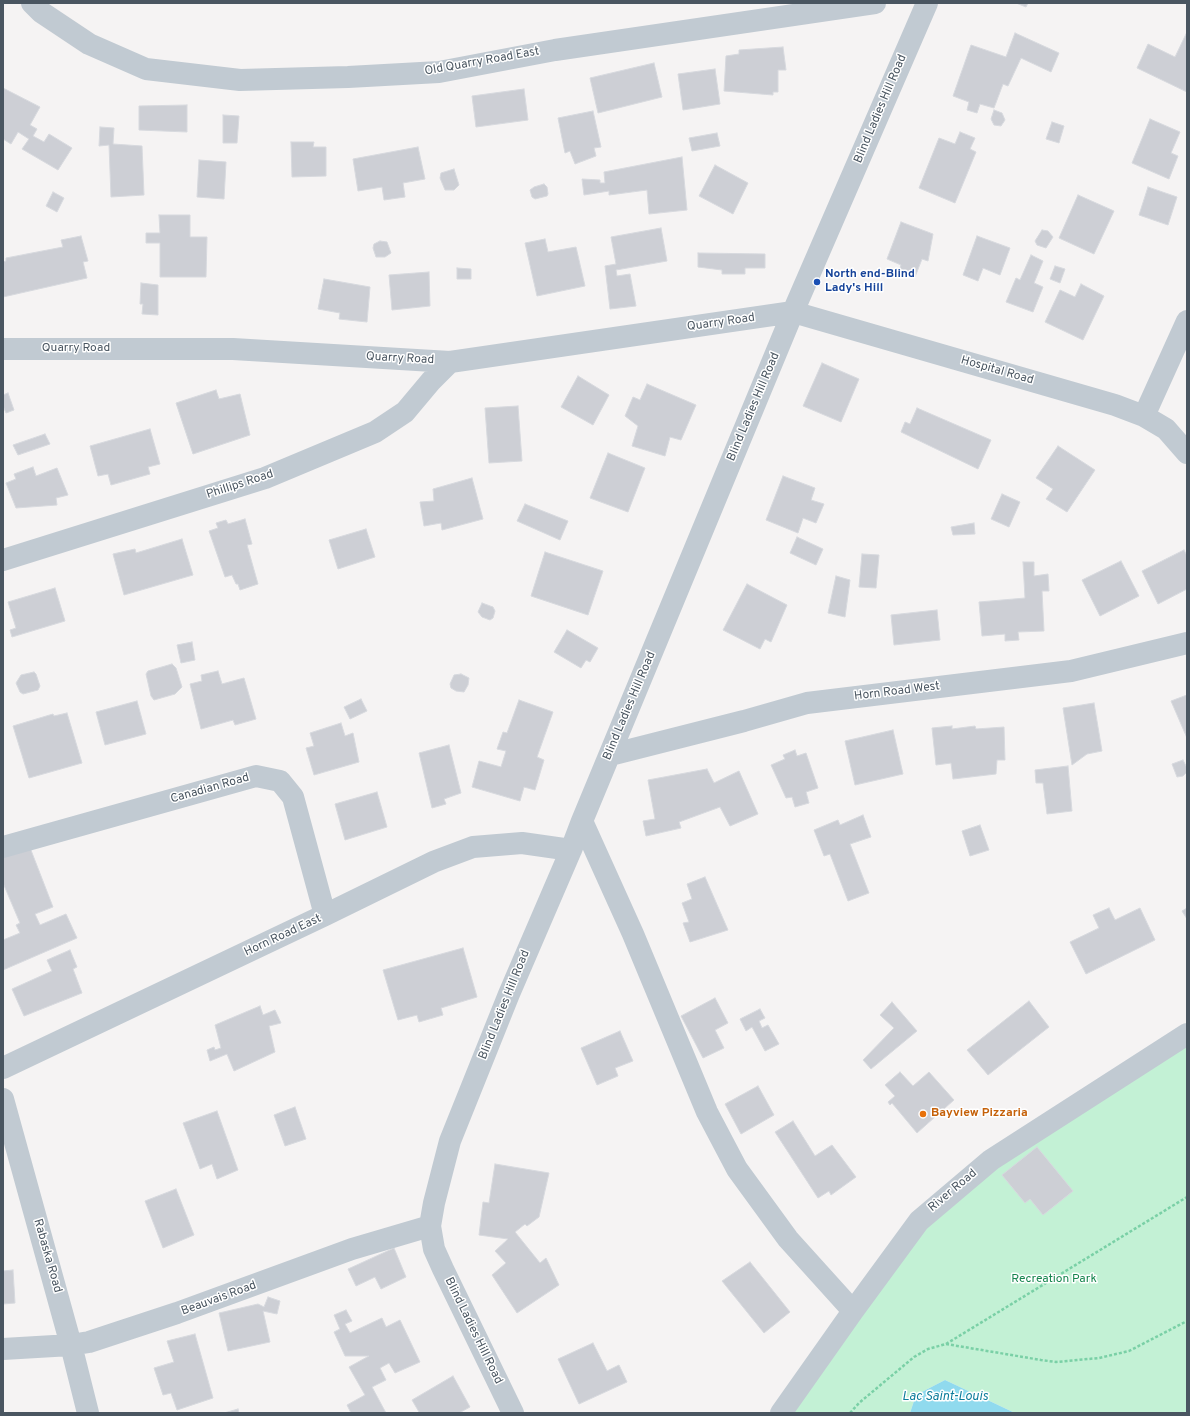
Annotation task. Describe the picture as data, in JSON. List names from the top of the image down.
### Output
{
  "streets": {
    "street": [
      "Old Quarry Road East",
      "Blind Ladies Hill Road",
      "Quarry Road",
      "Hospital Road",
      "Phillips Road",
      "Horn Road West",
      "Canadian Road",
      "Horn Road East",
      "River Road",
      "Rabaska Road",
      "Beauvais Road"
    ]
  },
  "crossings": [
    ["Blind Ladies Hill Road", "Quarry Road"],
    ["Blind Ladies Hill Road", "Hospital Road"],
    ["Blind Ladies Hill Road", "Horn Road West"],
    ["Blind Ladies Hill Road", "Horn Road East"],
    ["Blind Ladies Hill Road", "Beauvais Road"],
    ["Quarry Road", "Hospital Road"],
    ["Quarry Road", "Phillips Road"],
    ["Canadian Road", "Horn Road East"],
    ["Rabaska Road", "Beauvais Road"]
  ],
  "water": ["Lac Saint-Louis"],
  "parks": ["Recreation Park"],
  "places": ["North end-Blind Lady's Hill", "Bayview Pizzaria"]
}
